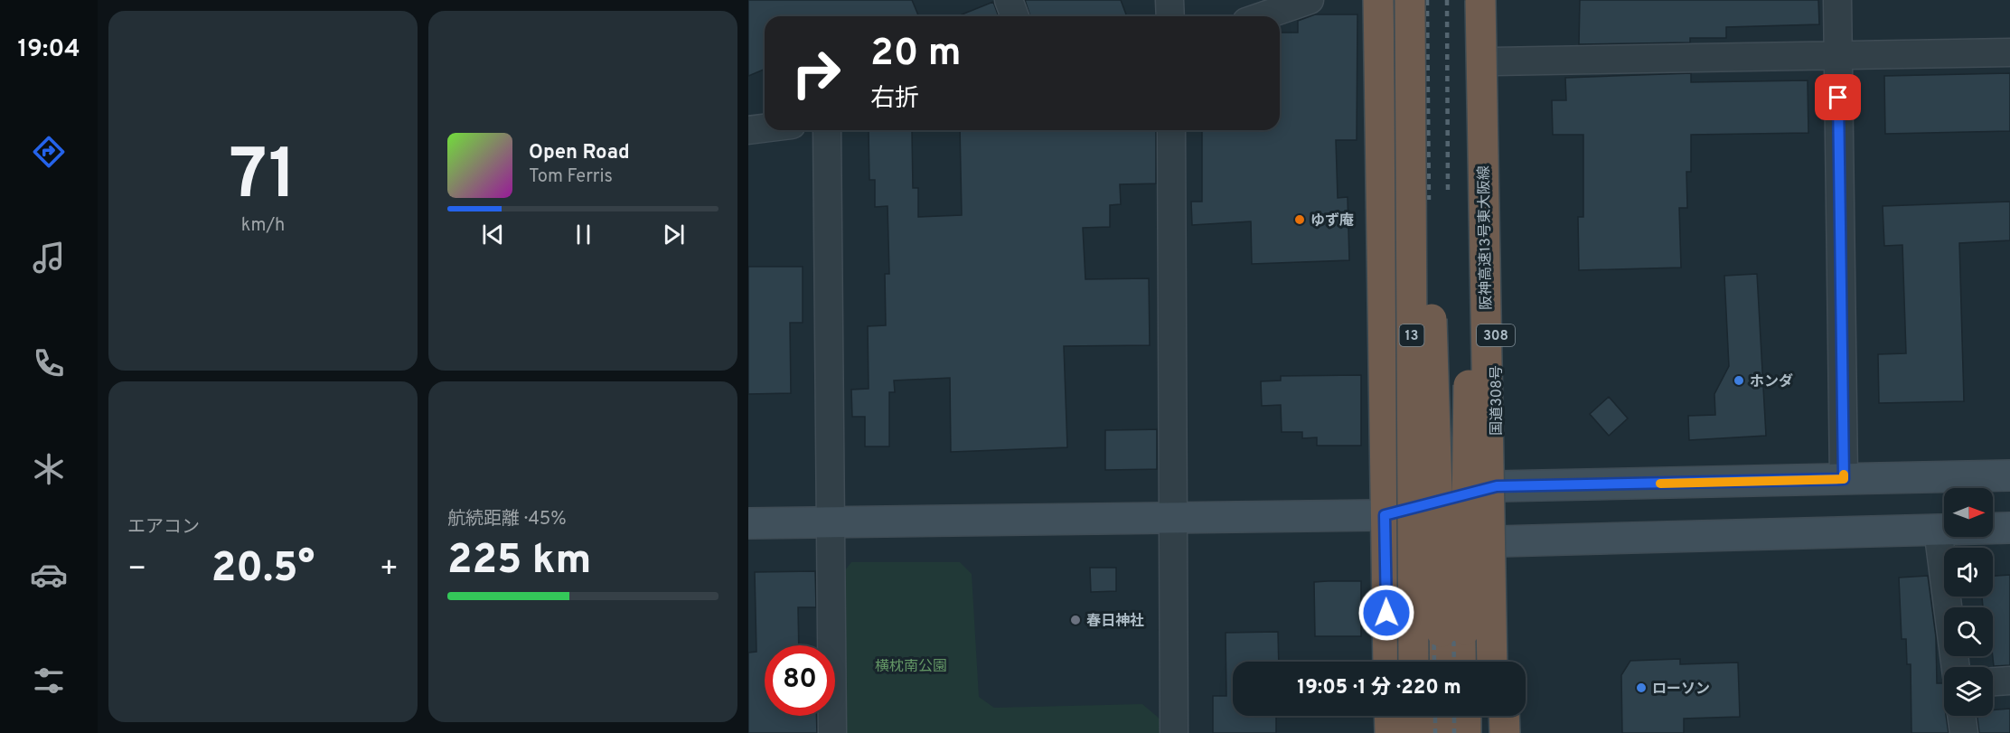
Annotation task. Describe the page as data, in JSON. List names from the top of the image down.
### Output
{
  "streets": {
    "highway": [
      "阪神高速13号東大阪線",
      "13",
      "308",
      "国道308号"
    ]
  },
  "parks": ["横枕南公園"],
  "places": [
    "ゆず庵",
    "ホンダ",
    "春日神社",
    "ローソン"
  ],
  "north": "right",
  "page": {
    "tabs": "19:04",
    "tile": [
      ["71", "km/h"],
      "エアコン",
      ["航続距離 · 45%", "225 km"]
    ],
    "turn": ["20 m", "右折"],
    "song": ["Open Road", "Tom Ferris"],
    "heat": ["−", "20.5°", "+"],
    "limit": "80",
    "trip": "19:05 · 1 分 · 220 m"
  }
}
